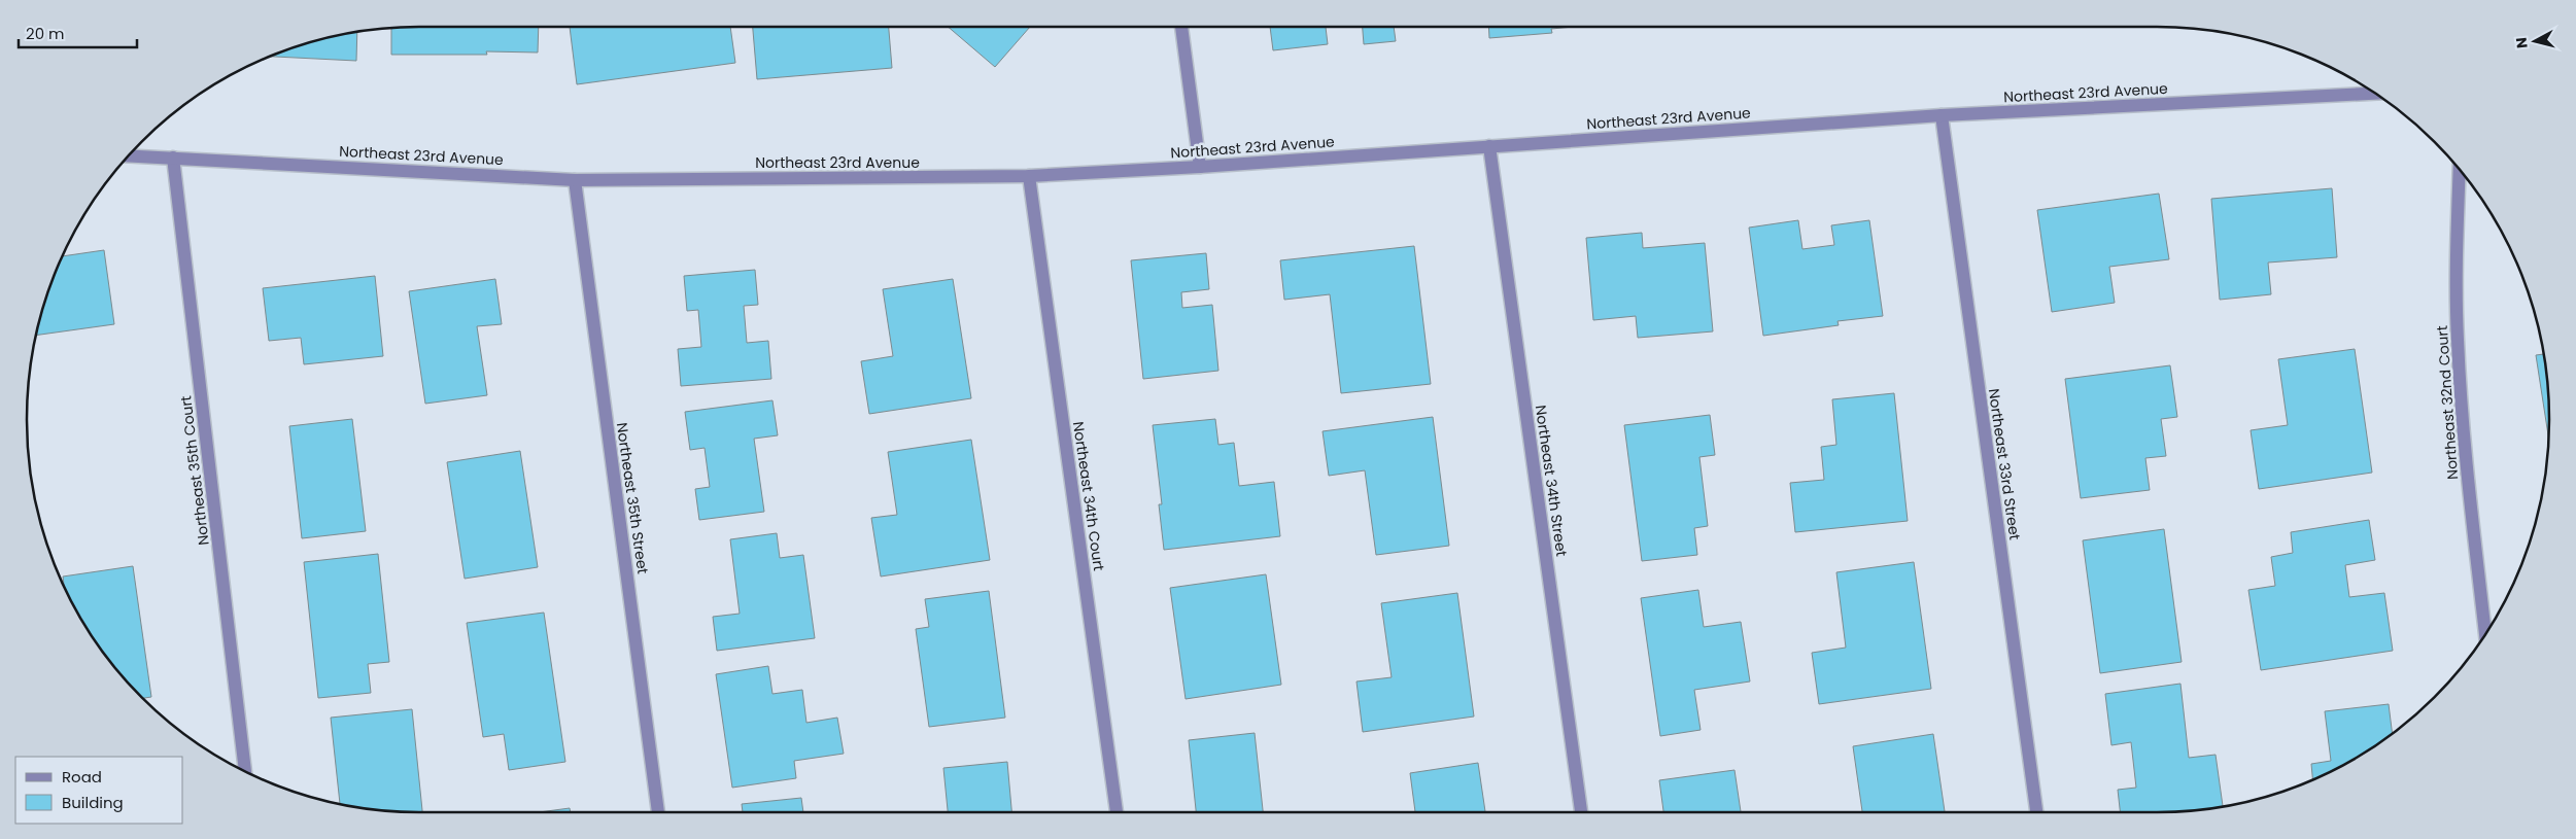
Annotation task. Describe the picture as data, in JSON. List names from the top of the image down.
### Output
{
  "streets": {
    "street": [
      "Northeast 23rd Avenue",
      "Northeast 32nd Court",
      "Northeast 33rd Street",
      "Northeast 35th Court",
      "Northeast 34th Street",
      "Northeast 34th Court",
      "Northeast 35th Street"
    ]
  },
  "crossings": [
    ["Northeast 23rd Avenue", "Northeast 33rd Street"],
    ["Northeast 23rd Avenue", "Northeast 35th Court"],
    ["Northeast 23rd Avenue", "Northeast 34th Street"],
    ["Northeast 23rd Avenue", "Northeast 34th Court"],
    ["Northeast 23rd Avenue", "Northeast 35th Street"]
  ],
  "legend": ["Road", "Building"],
  "scale_bar": "20 m",
  "north": "left"
}
